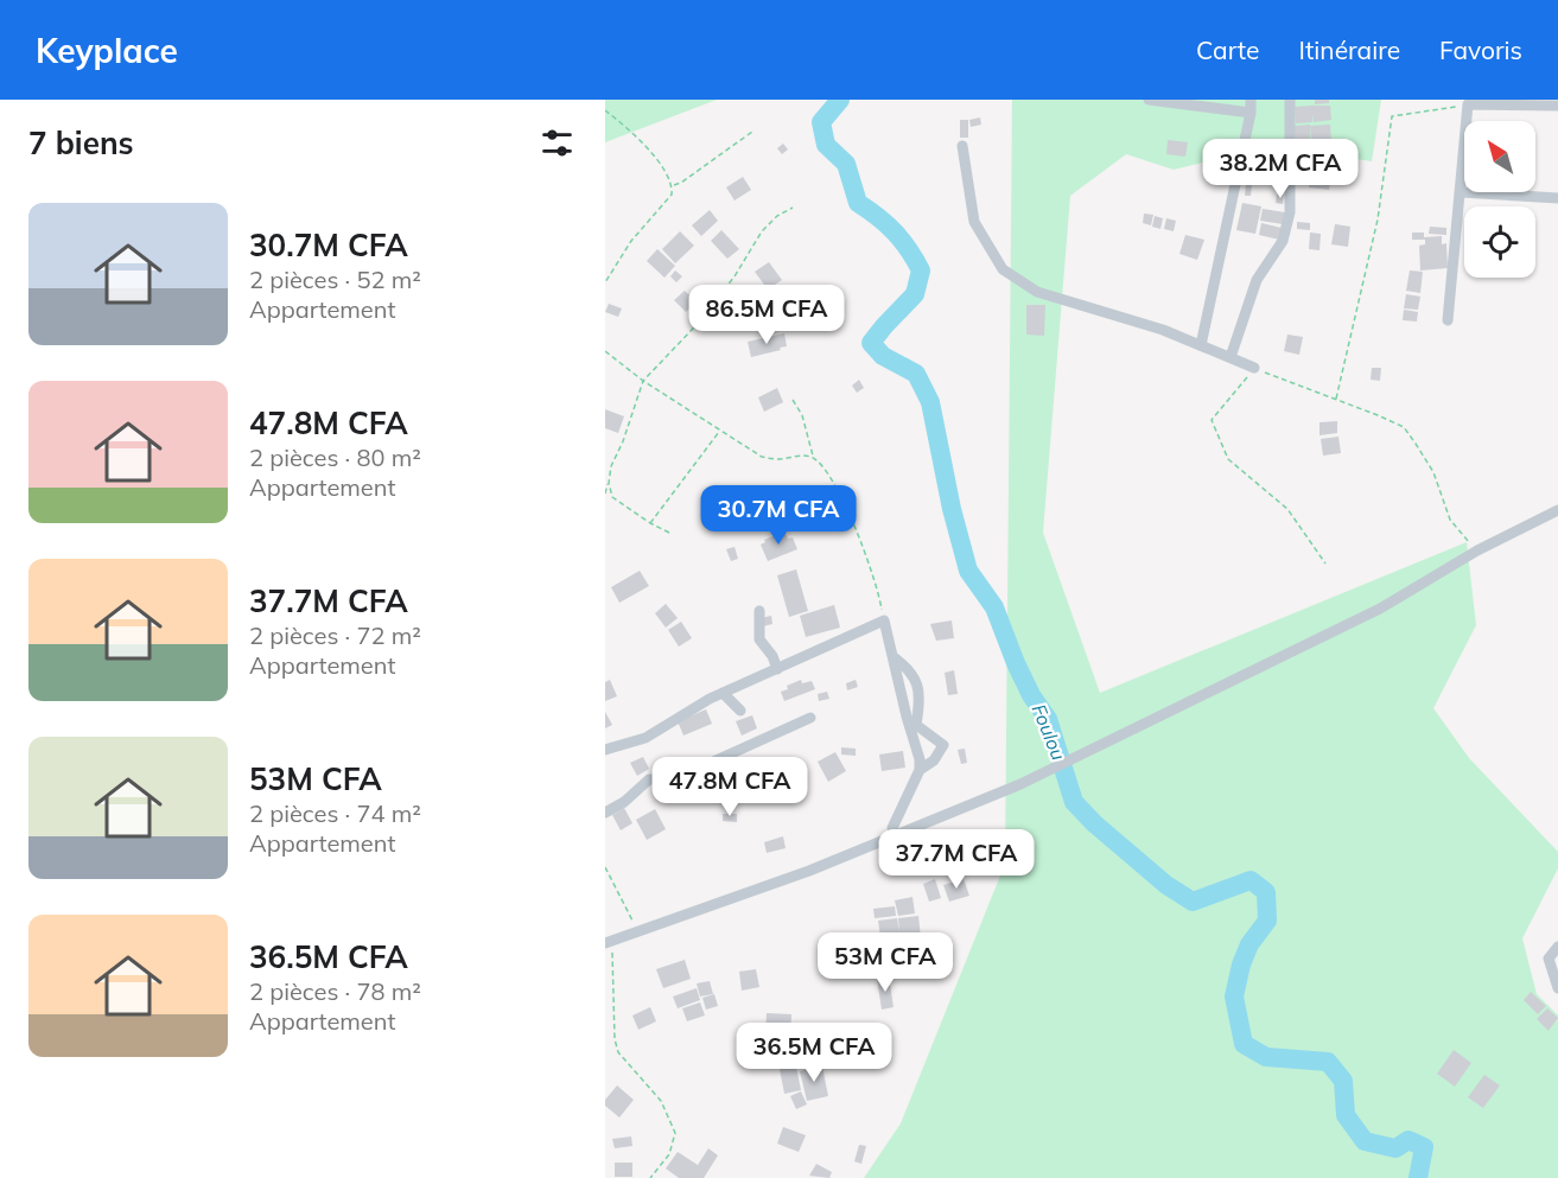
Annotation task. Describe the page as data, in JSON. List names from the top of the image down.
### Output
{
  "water": ["Foulou"],
  "north": "top left",
  "page": {
    "header": "Keyplace",
    "nav": ["Carte", "Itinéraire", "Favoris"],
    "heading": "7 biens",
    "price": [
      "38.2M CFA",
      "86.5M CFA",
      "30.7M CFA",
      "47.8M CFA",
      "37.7M CFA",
      "53M CFA",
      "36.5M CFA"
    ],
    "list": [
      {
        "name": "30.7M CFA",
        "note": "2 pièces · 52 m² · Appartement"
      },
      {
        "name": "47.8M CFA",
        "note": "2 pièces · 80 m² · Appartement"
      },
      {
        "name": "37.7M CFA",
        "note": "2 pièces · 72 m² · Appartement"
      },
      {
        "name": "53M CFA",
        "note": "2 pièces · 74 m² · Appartement"
      },
      {
        "name": "36.5M CFA",
        "note": "2 pièces · 78 m² · Appartement"
      }
    ]
  }
}
